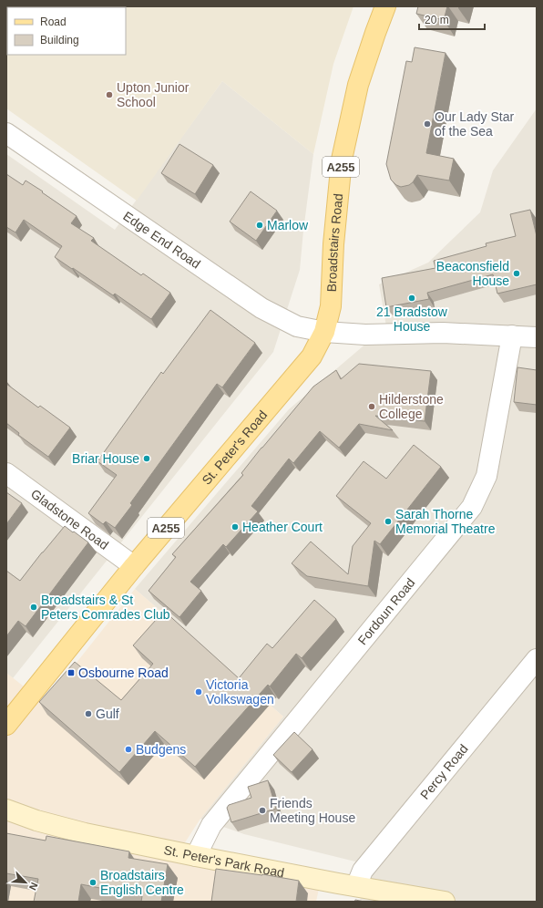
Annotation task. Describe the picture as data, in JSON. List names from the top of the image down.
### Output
{
  "streets": {
    "main road": [
      "A255",
      "Broadstairs Road",
      "St. Peter's Road",
      "St. Peter's Park Road"
    ],
    "street": [
      "Edge End Road",
      "Gladstone Road",
      "Fordoun Road",
      "Percy Road"
    ]
  },
  "crossings": [
    ["Edge End Road", "Broadstairs Road"],
    ["Edge End Road", "St. Peter's Road"],
    ["Broadstairs Road", "St. Peter's Road"],
    ["St. Peter's Road", "Gladstone Road"],
    ["Fordoun Road", "St. Peter's Park Road"],
    ["Percy Road", "St. Peter's Park Road"]
  ],
  "places": {
    "other": [
      "Upton Junior School",
      "Our Lady Star of the Sea",
      "Marlow",
      "Beaconsfield House",
      "21 Bradstow House",
      "Hilderstone College",
      "Briar House",
      "Sarah Thorne Memorial Theatre",
      "Heather Court",
      "Broadstairs & St Peters Comrades Club",
      "Victoria Volkswagen",
      "Gulf",
      "Budgens",
      "Friends Meeting House",
      "Broadstairs English Centre"
    ],
    "transit": ["Osbourne Road"]
  },
  "legend": ["Road", "Building"],
  "scale_bar": "20 m",
  "north": "bottom right"
}
